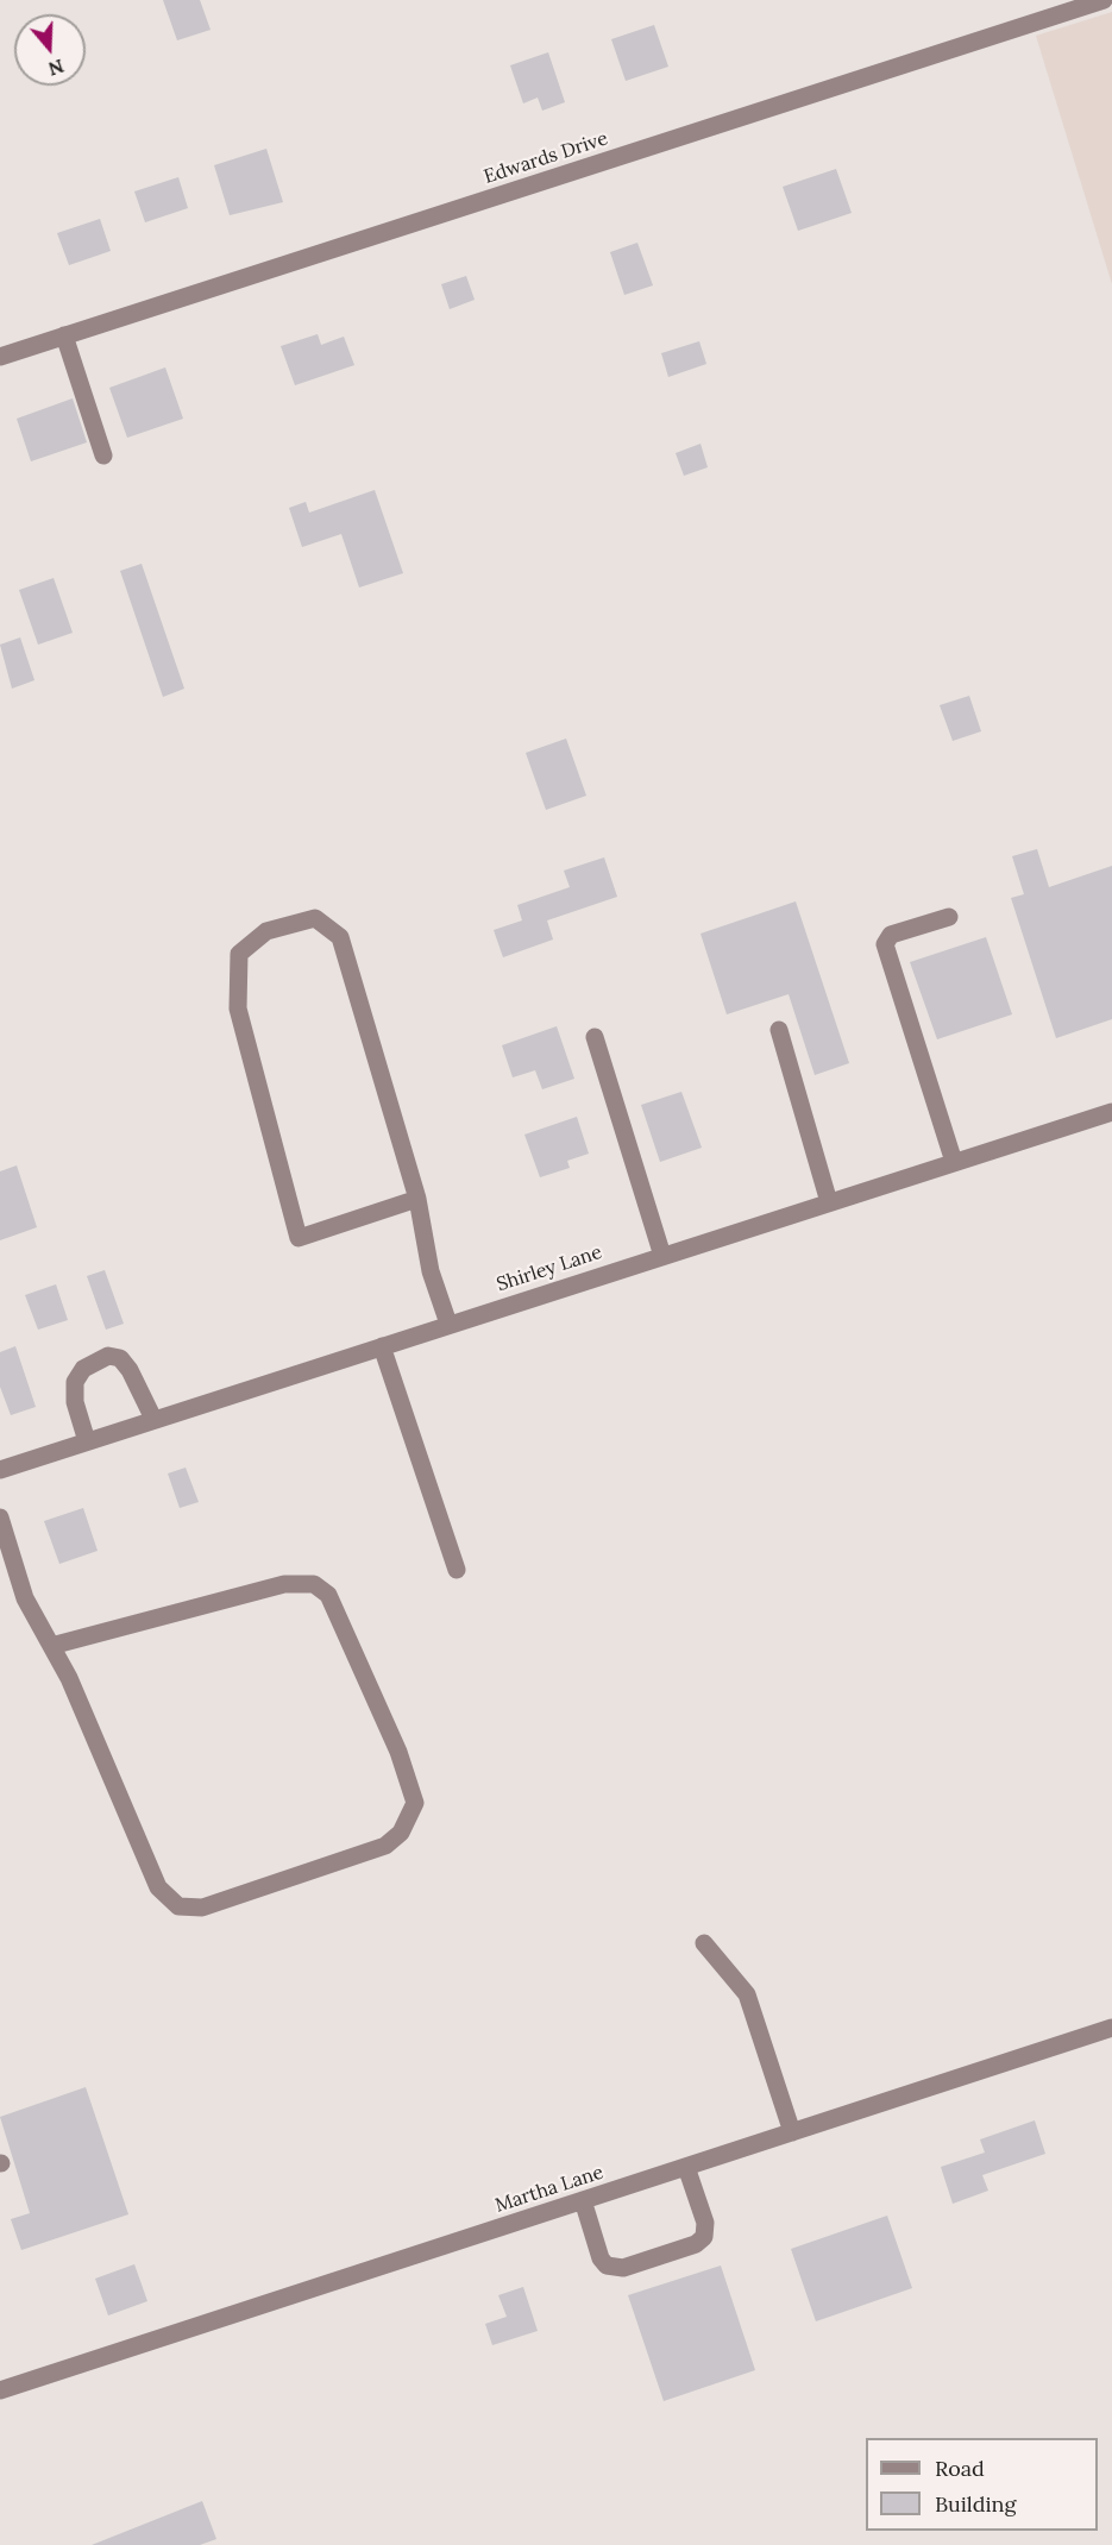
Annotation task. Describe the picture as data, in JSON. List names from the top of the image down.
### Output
{
  "streets": {
    "street": ["Edwards Drive", "Shirley Lane", "Martha Lane"]
  },
  "legend": ["Road", "Building"],
  "north": "bottom"
}
